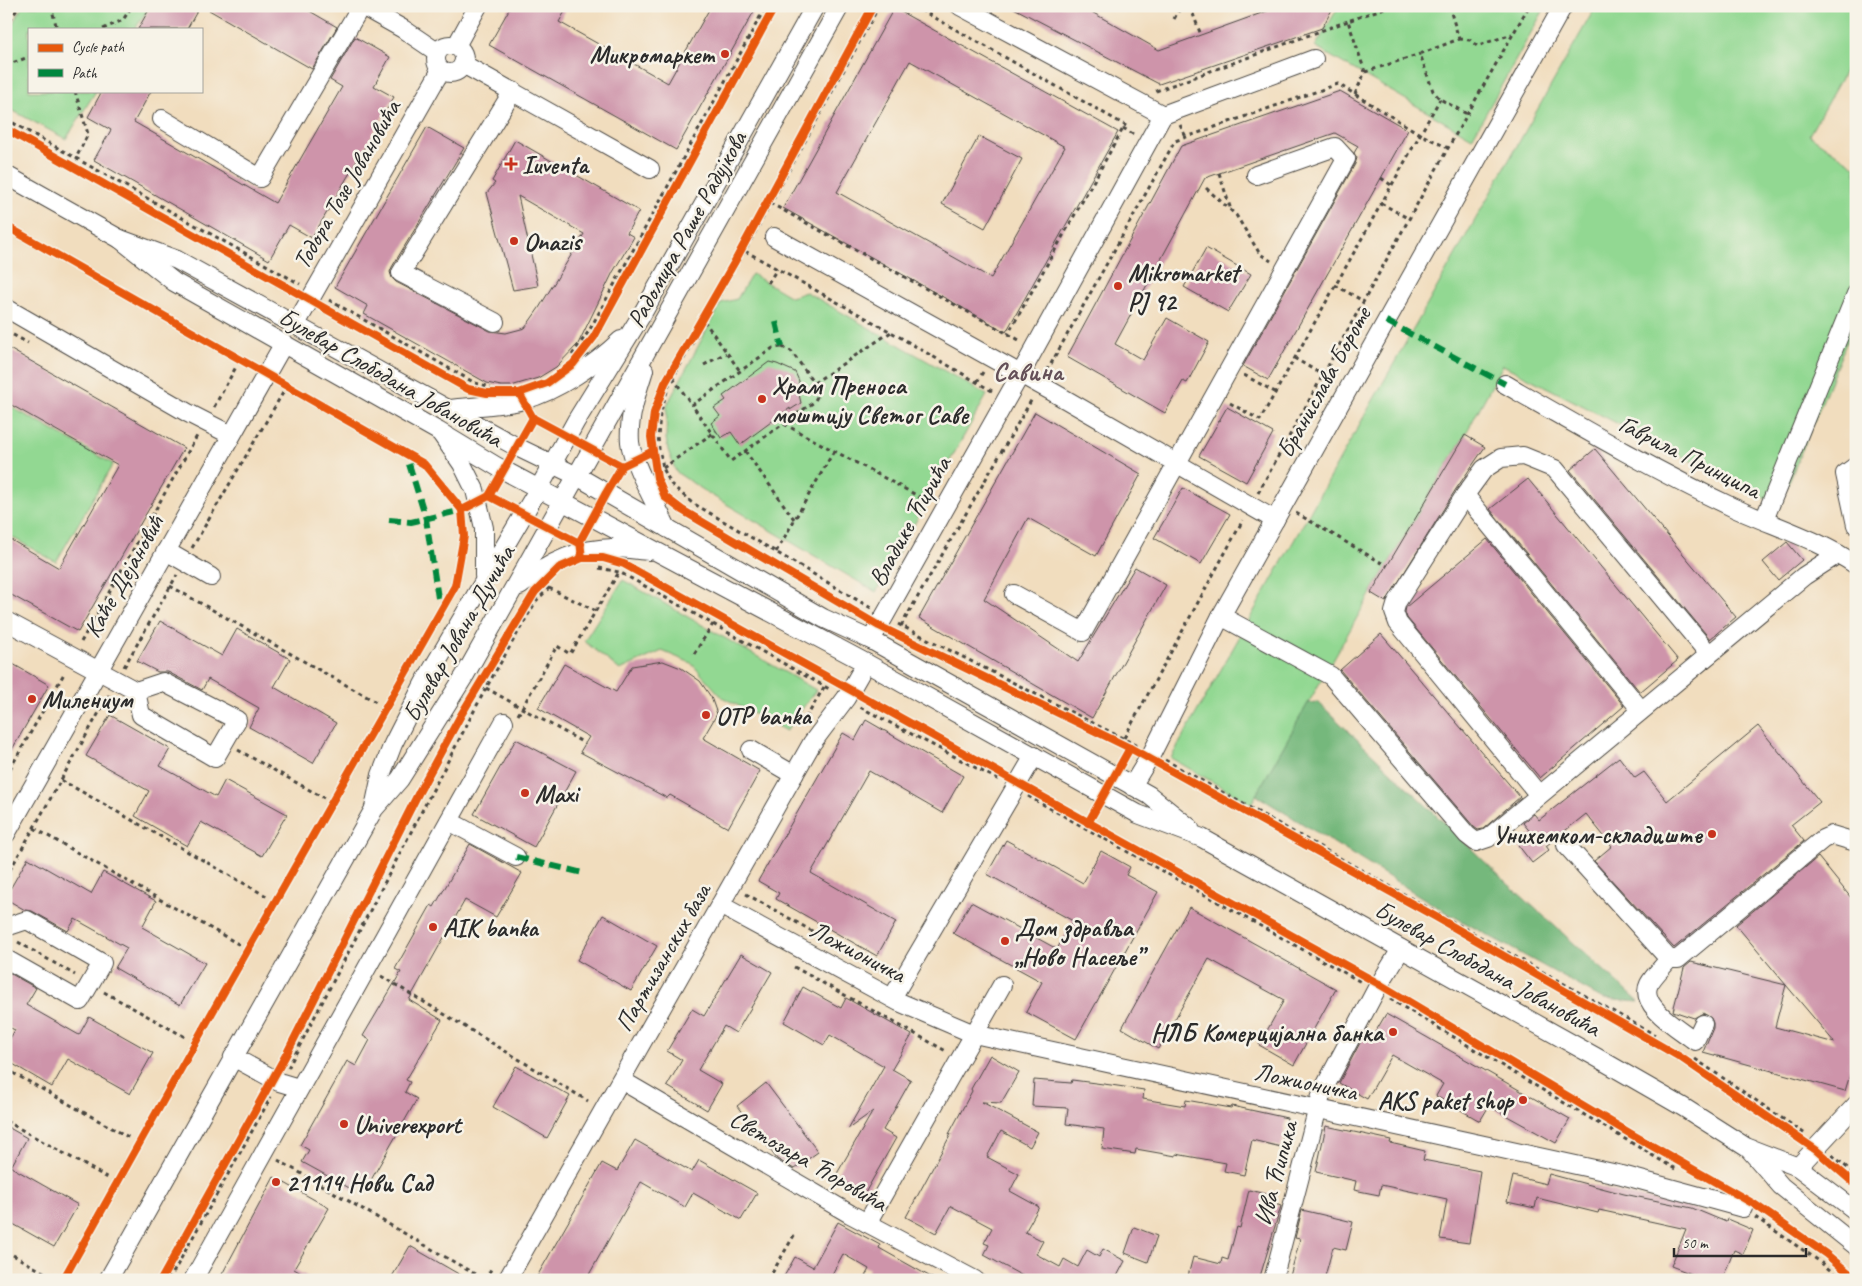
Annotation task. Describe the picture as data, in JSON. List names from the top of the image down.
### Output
{
  "streets": {
    "street": [
      "Тодора Тозе Јовановића",
      "Радомира Раше Радујкова",
      "Булевар Слободана Јовановића",
      "Бранислава Бороте",
      "Гаврила Принципа",
      "Владике Ћирића",
      "Каће Дејановић",
      "Булевар Јована Дучића",
      "Ложионичка",
      "Партизанских база",
      "Светозара Ћоровића",
      "Ива Ћипика"
    ]
  },
  "crossings": [
    ["Тодора Тозе Јовановића", "Булевар Слободана Јовановића"],
    ["Радомира Раше Радујкова", "Булевар Слободана Јовановића"],
    ["Радомира Раше Радујкова", "Булевар Јована Дучића"],
    ["Булевар Слободана Јовановића", "Бранислава Бороте"],
    ["Булевар Слободана Јовановића", "Владике Ћирића"],
    ["Булевар Слободана Јовановића", "Каће Дејановић"],
    ["Булевар Слободана Јовановића", "Булевар Јована Дучића"],
    ["Булевар Слободана Јовановића", "Партизанских база"],
    ["Булевар Слободана Јовановића", "Ива Ћипика"],
    ["Ложионичка", "Партизанских база"],
    ["Ложионичка", "Ива Ћипика"],
    ["Партизанских база", "Светозара Ћоровића"]
  ],
  "districts": ["Савина"],
  "places": {
    "other": [
      "Микромаркет",
      "Onazis",
      "Mikromarket PJ 92",
      "Храм Преноса моштију Светог Саве",
      "Милениум",
      "OTP banka",
      "Maxi",
      "Унихемком-складиште",
      "AIK banka",
      "Дом здравља „Ново Насеље”",
      "НЛБ Комерцијална банка",
      "AKS paket shop",
      "Univerexport",
      "21114 Нови Сад"
    ],
    "health": ["Iuventa"]
  },
  "legend": ["Cycle path", "Path"],
  "scale_bar": "50 m"
}
